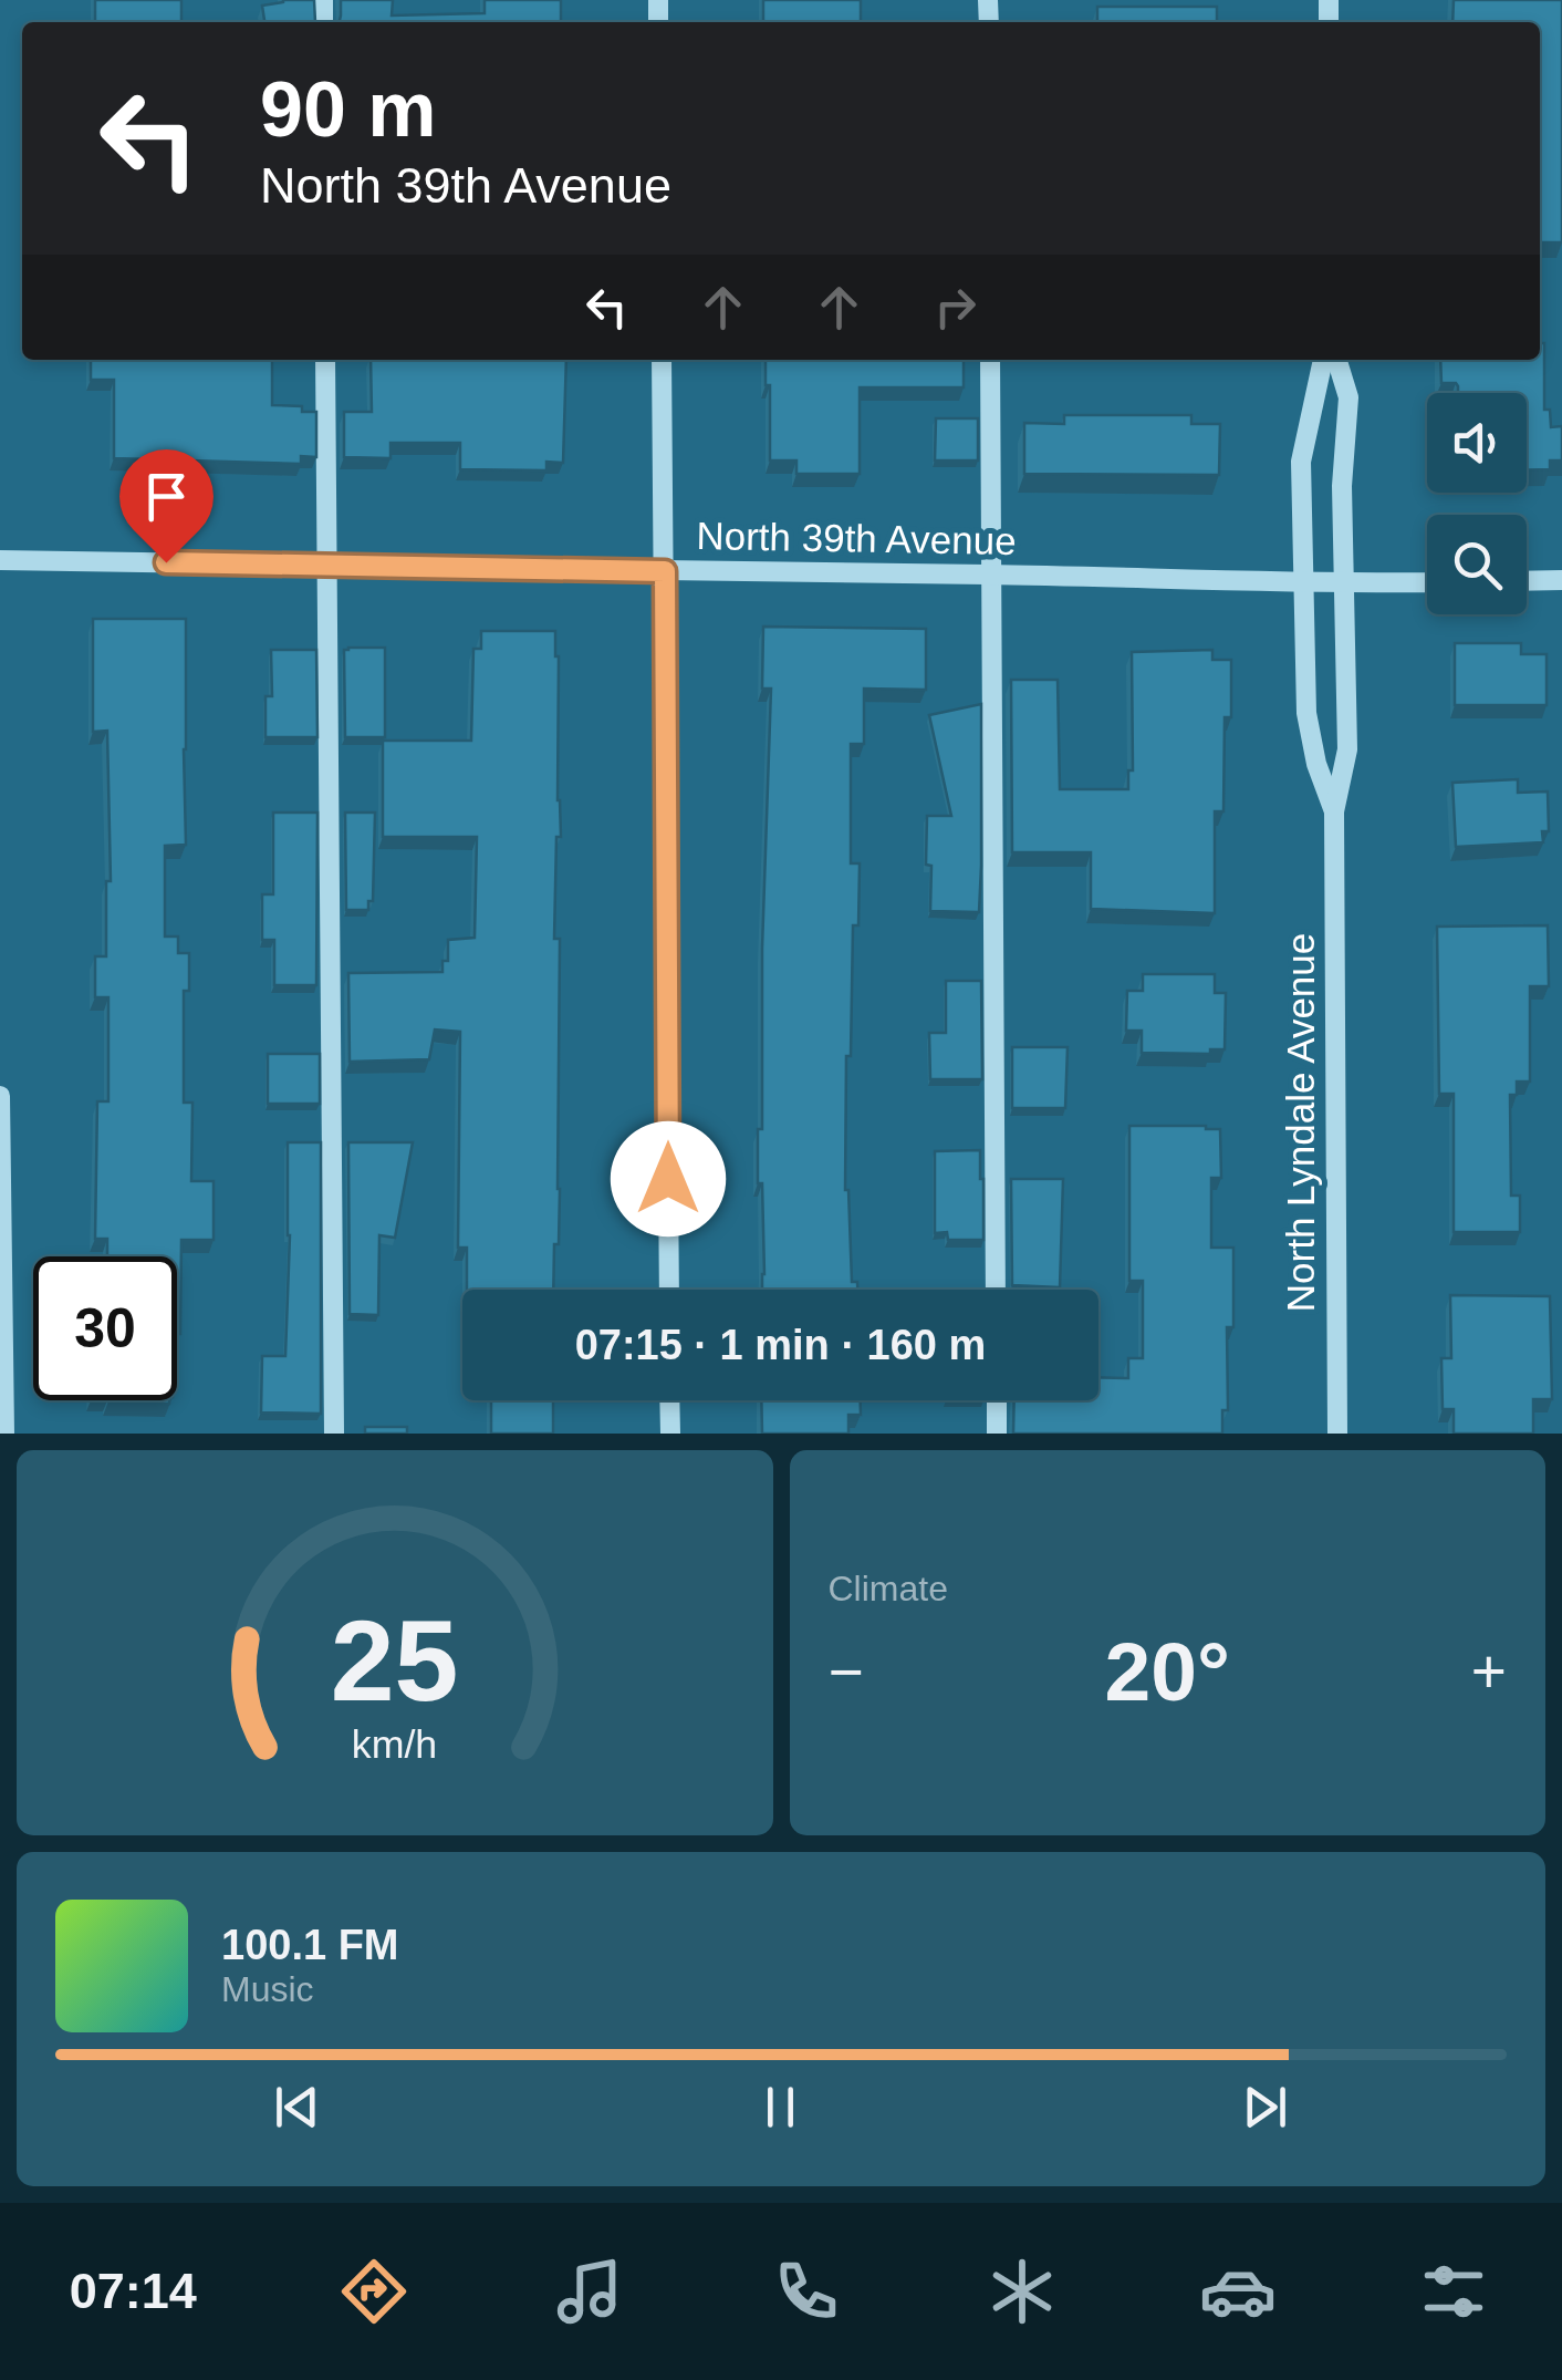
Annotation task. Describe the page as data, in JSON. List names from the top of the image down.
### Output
{
  "streets": {
    "street": ["North 39th Avenue", "North Lyndale Avenue"]
  },
  "crossings": [
    ["North 39th Avenue", "North Lyndale Avenue"]
  ],
  "page": {
    "turn": ["90 m", "North 39th Avenue"],
    "limit": "30",
    "trip": "07:15 · 1 min · 160 m",
    "tile": "Climate",
    "heat": ["−", "20°", "+"],
    "song": ["100.1 FM", "Music"],
    "tabs": "07:14",
    "gauge": ["25", "km/h"]
  }
}
